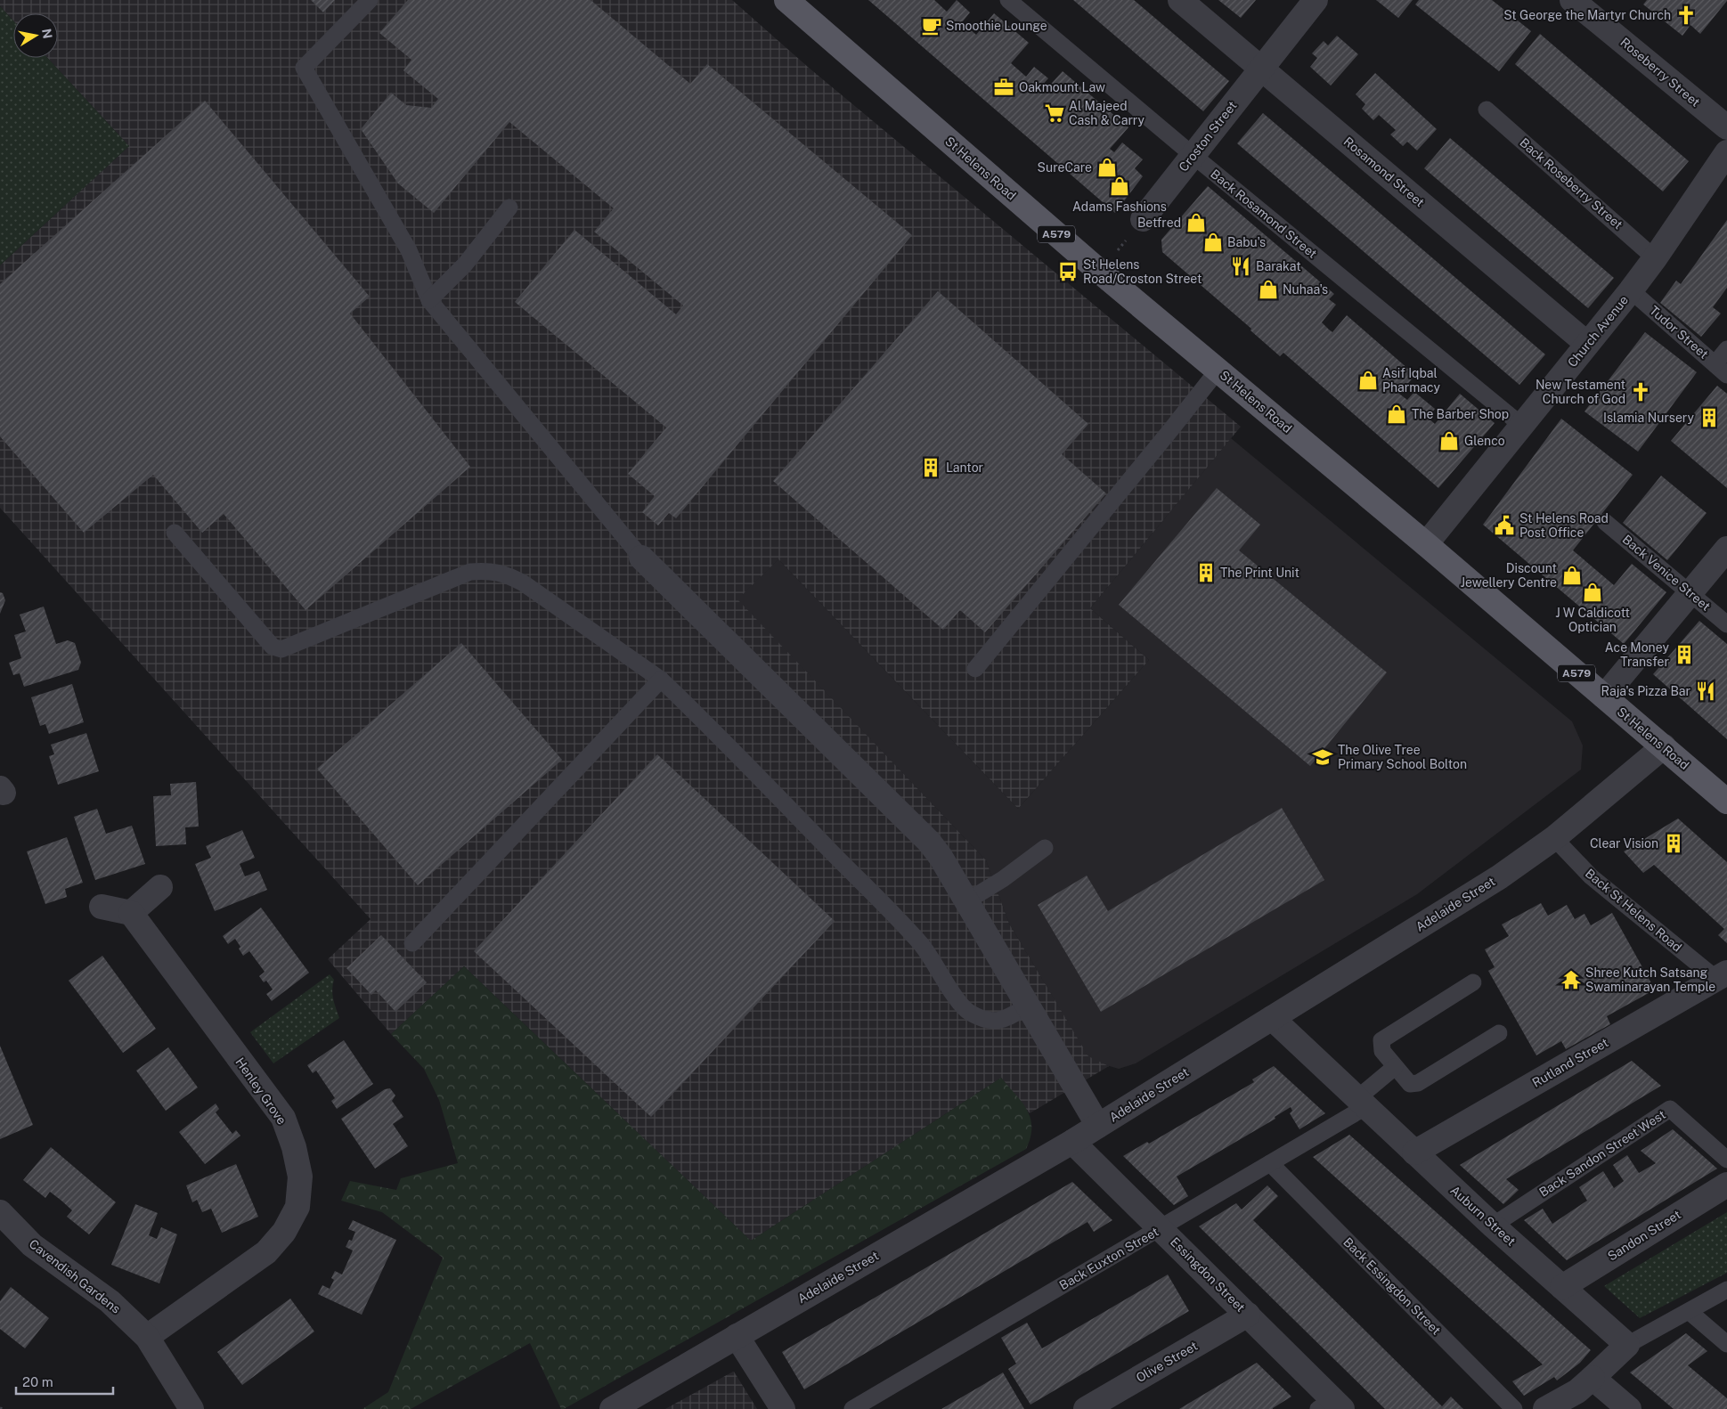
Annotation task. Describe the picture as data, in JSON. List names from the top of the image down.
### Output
{
  "streets": {
    "main road": ["St Helens Road", "A579"],
    "street": [
      "Roseberry Street",
      "Croston Street",
      "Rosamond Street",
      "Church Avenue",
      "Adelaide Street",
      "Rutland Street",
      "Henley Grove",
      "Auburn Street",
      "Sandon Street",
      "Essingdon Street",
      "Cavendish Gardens",
      "Olive Street"
    ],
    "lane": [
      "Back Roseberry Street",
      "Back Rosamond Street",
      "Tudor Street",
      "Back Venice Street",
      "Back St Helens Road",
      "Back Sandon Street West",
      "Back Euxton Street",
      "Back Essingdon Street"
    ]
  },
  "crossings": [
    ["Croston Street", "Rosamond Street"],
    ["Croston Street", "Back Rosamond Street"],
    ["St Helens Road", "Church Avenue"],
    ["St Helens Road", "Adelaide Street"],
    ["Rosamond Street", "Church Avenue"],
    ["Back Roseberry Street", "Church Avenue"],
    ["Back Rosamond Street", "Church Avenue"],
    ["Church Avenue", "Tudor Street"],
    ["Adelaide Street", "Back St Helens Road"],
    ["Adelaide Street", "Auburn Street"],
    ["Adelaide Street", "Essingdon Street"],
    ["Back St Helens Road", "Rutland Street"],
    ["Rutland Street", "Auburn Street"],
    ["Henley Grove", "Cavendish Gardens"],
    ["Back Sandon Street West", "Auburn Street"],
    ["Auburn Street", "Sandon Street"],
    ["Auburn Street", "Back Euxton Street"],
    ["Back Euxton Street", "Essingdon Street"],
    ["Back Euxton Street", "Back Essingdon Street"],
    ["Essingdon Street", "Olive Street"]
  ],
  "places": {
    "church": ["St George the Martyr Church", "New Testament Church of God"],
    "cafe": ["Smoothie Lounge"],
    "office": ["Oakmount Law"],
    "supermarket": ["Al Majeed Cash & Carry"],
    "shop": [
      "SureCare",
      "Adams Fashions",
      "Betfred",
      "Babu's",
      "Nuhaa's",
      "Asif Iqbal Pharmacy",
      "The Barber Shop",
      "Glenco",
      "Discount Jewellery Centre",
      "J W Caldicott Optician"
    ],
    "restaurant": ["Barakat", "Raja's Pizza Bar"],
    "bus stop": ["St Helens Road/Croston Street"],
    "building": [
      "Islamia Nursery",
      "Lantor",
      "The Print Unit",
      "Ace Money Transfer",
      "Clear Vision"
    ],
    "public building": ["St Helens Road Post Office"],
    "school or university": ["The Olive Tree Primary School Bolton"],
    "temple": ["Shree Kutch Satsang Swaminarayan Temple"]
  },
  "scale_bar": "20 m",
  "north": "right"
}
